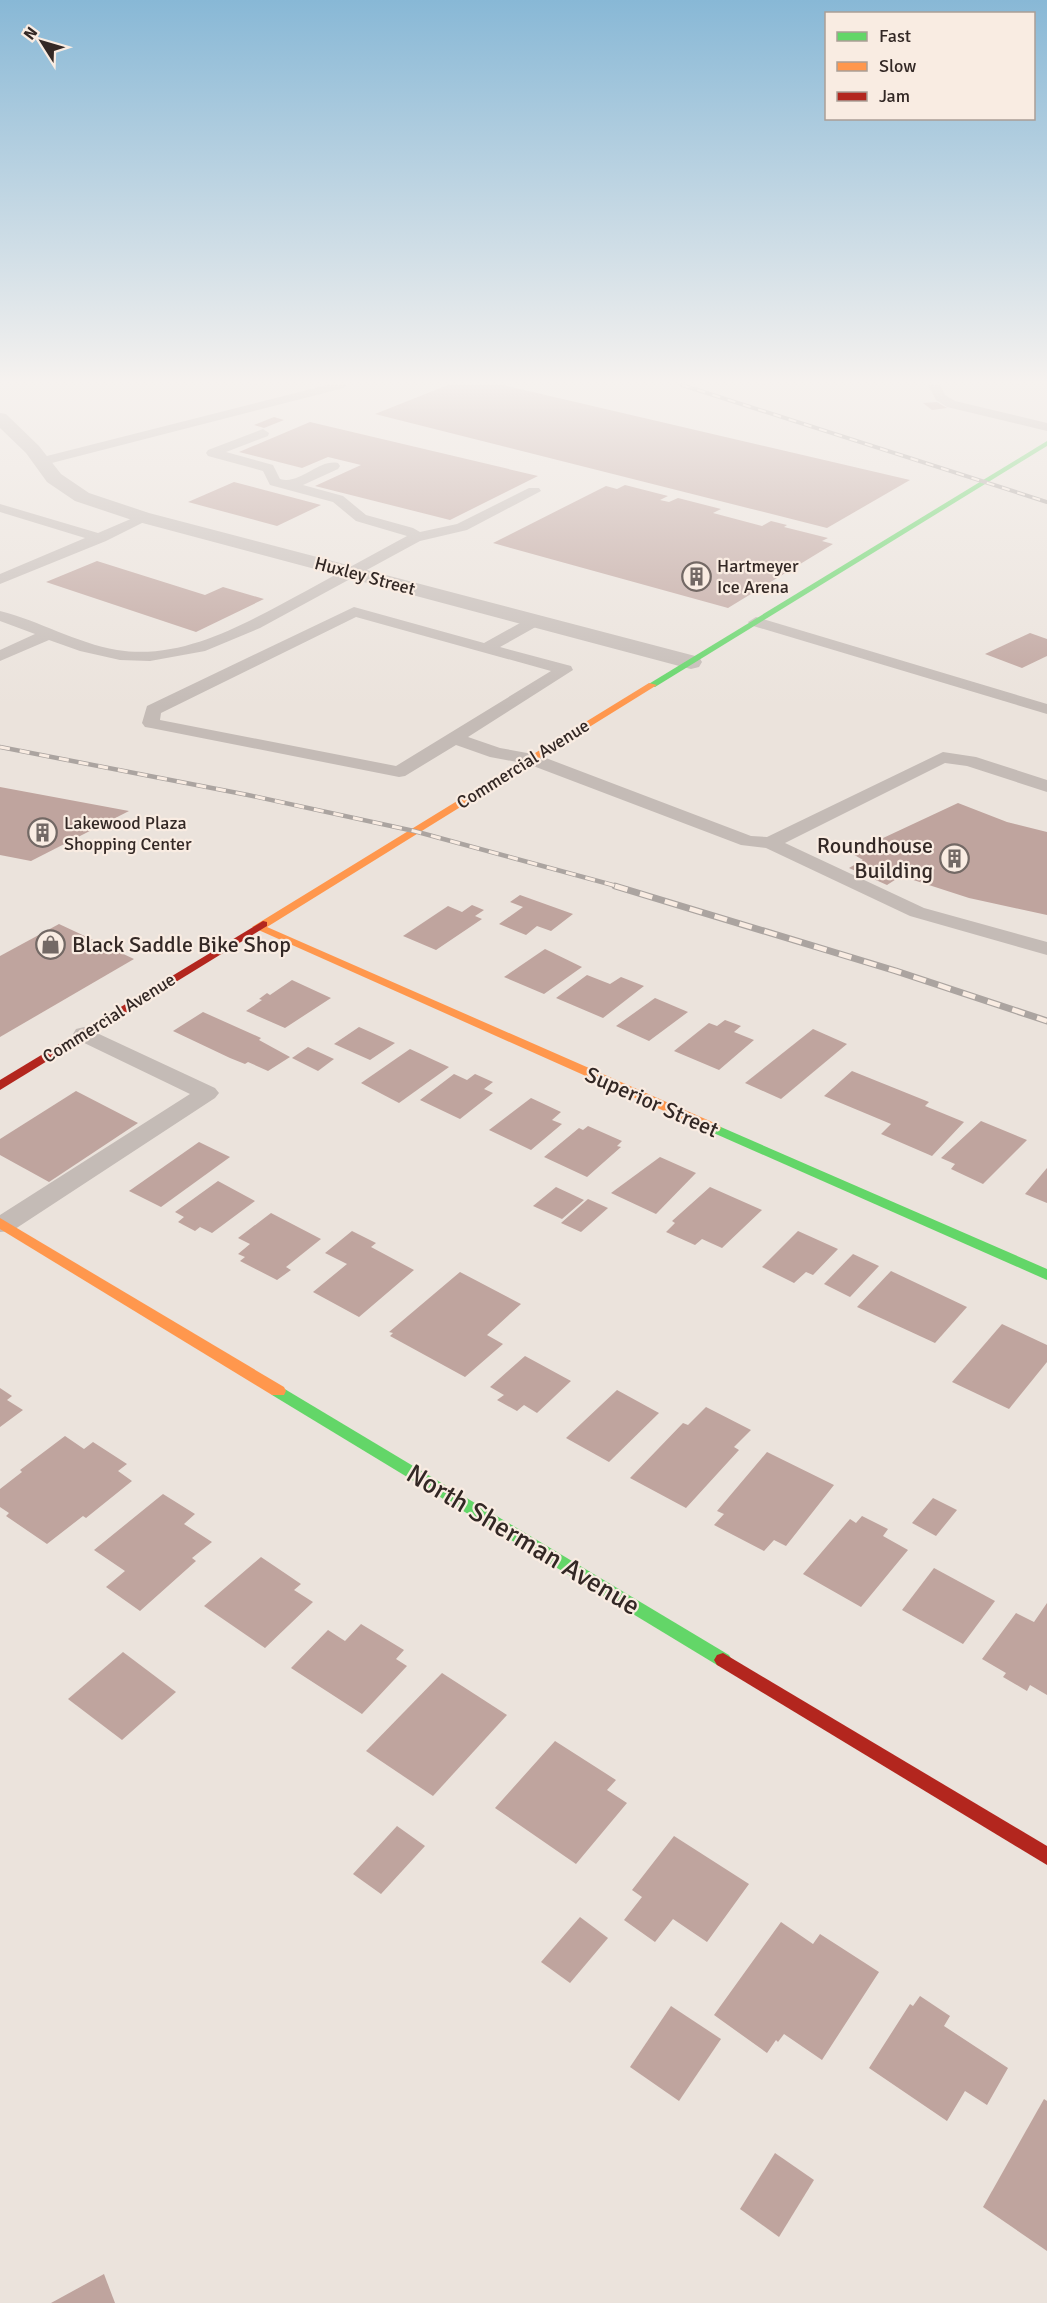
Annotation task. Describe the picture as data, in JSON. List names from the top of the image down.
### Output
{
  "streets": {
    "street": [
      "Huxley Street",
      "Commercial Avenue",
      "Superior Street",
      "North Sherman Avenue"
    ]
  },
  "crossings": [
    ["Huxley Street", "Commercial Avenue"],
    ["Commercial Avenue", "Superior Street"]
  ],
  "places": {
    "building": ["Hartmeyer Ice Arena", "Lakewood Plaza Shopping Center", "Roundhouse Building"],
    "shop": ["Black Saddle Bike Shop"]
  },
  "legend": ["Fast", "Slow", "Jam"],
  "north": "top left"
}
